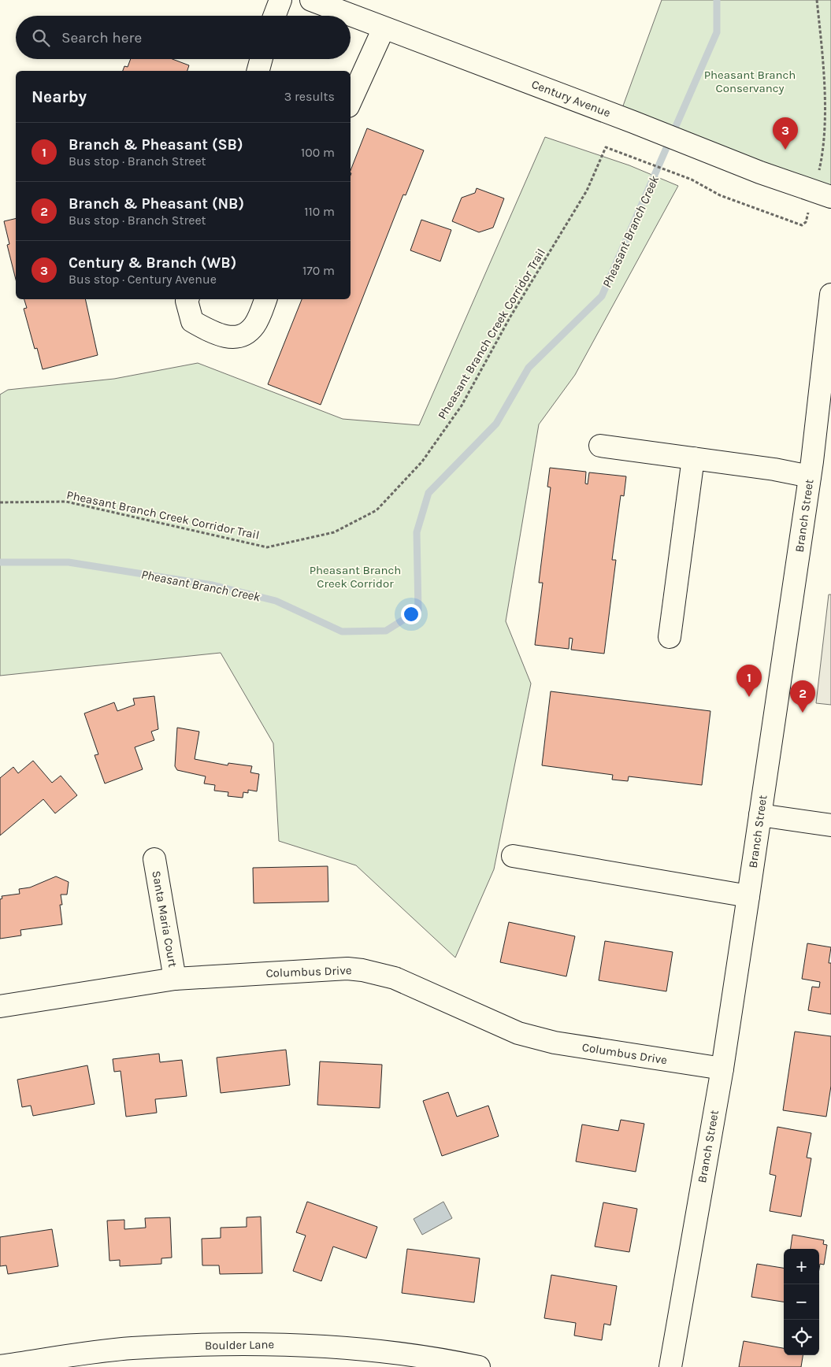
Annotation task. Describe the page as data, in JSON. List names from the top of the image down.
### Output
{
  "streets": {
    "street": [
      "Century Avenue",
      "Branch Street",
      "Santa Maria Court",
      "Columbus Drive",
      "Boulder Lane"
    ],
    "path": ["Pheasant Branch Creek Corridor Trail"]
  },
  "crossings": [
    ["Branch Street", "Columbus Drive"],
    ["Santa Maria Court", "Columbus Drive"]
  ],
  "water": ["Pheasant Branch Creek"],
  "parks": ["Pheasant Branch Conservancy", "Pheasant Branch Creek Corridor"],
  "page": {
    "search": "Search here",
    "heading": ["Nearby", "3 results"],
    "pins": ["3", "1", "2"],
    "list": [
      {
        "mark": "1",
        "name": "Branch & Pheasant (SB)",
        "note": "Bus stop · Branch Street",
        "value": "100 m"
      },
      {
        "mark": "2",
        "name": "Branch & Pheasant (NB)",
        "note": "Bus stop · Branch Street",
        "value": "110 m"
      },
      {
        "mark": "3",
        "name": "Century & Branch (WB)",
        "note": "Bus stop · Century Avenue",
        "value": "170 m"
      }
    ],
    "map_buttons": ["+", "−"]
  }
}
